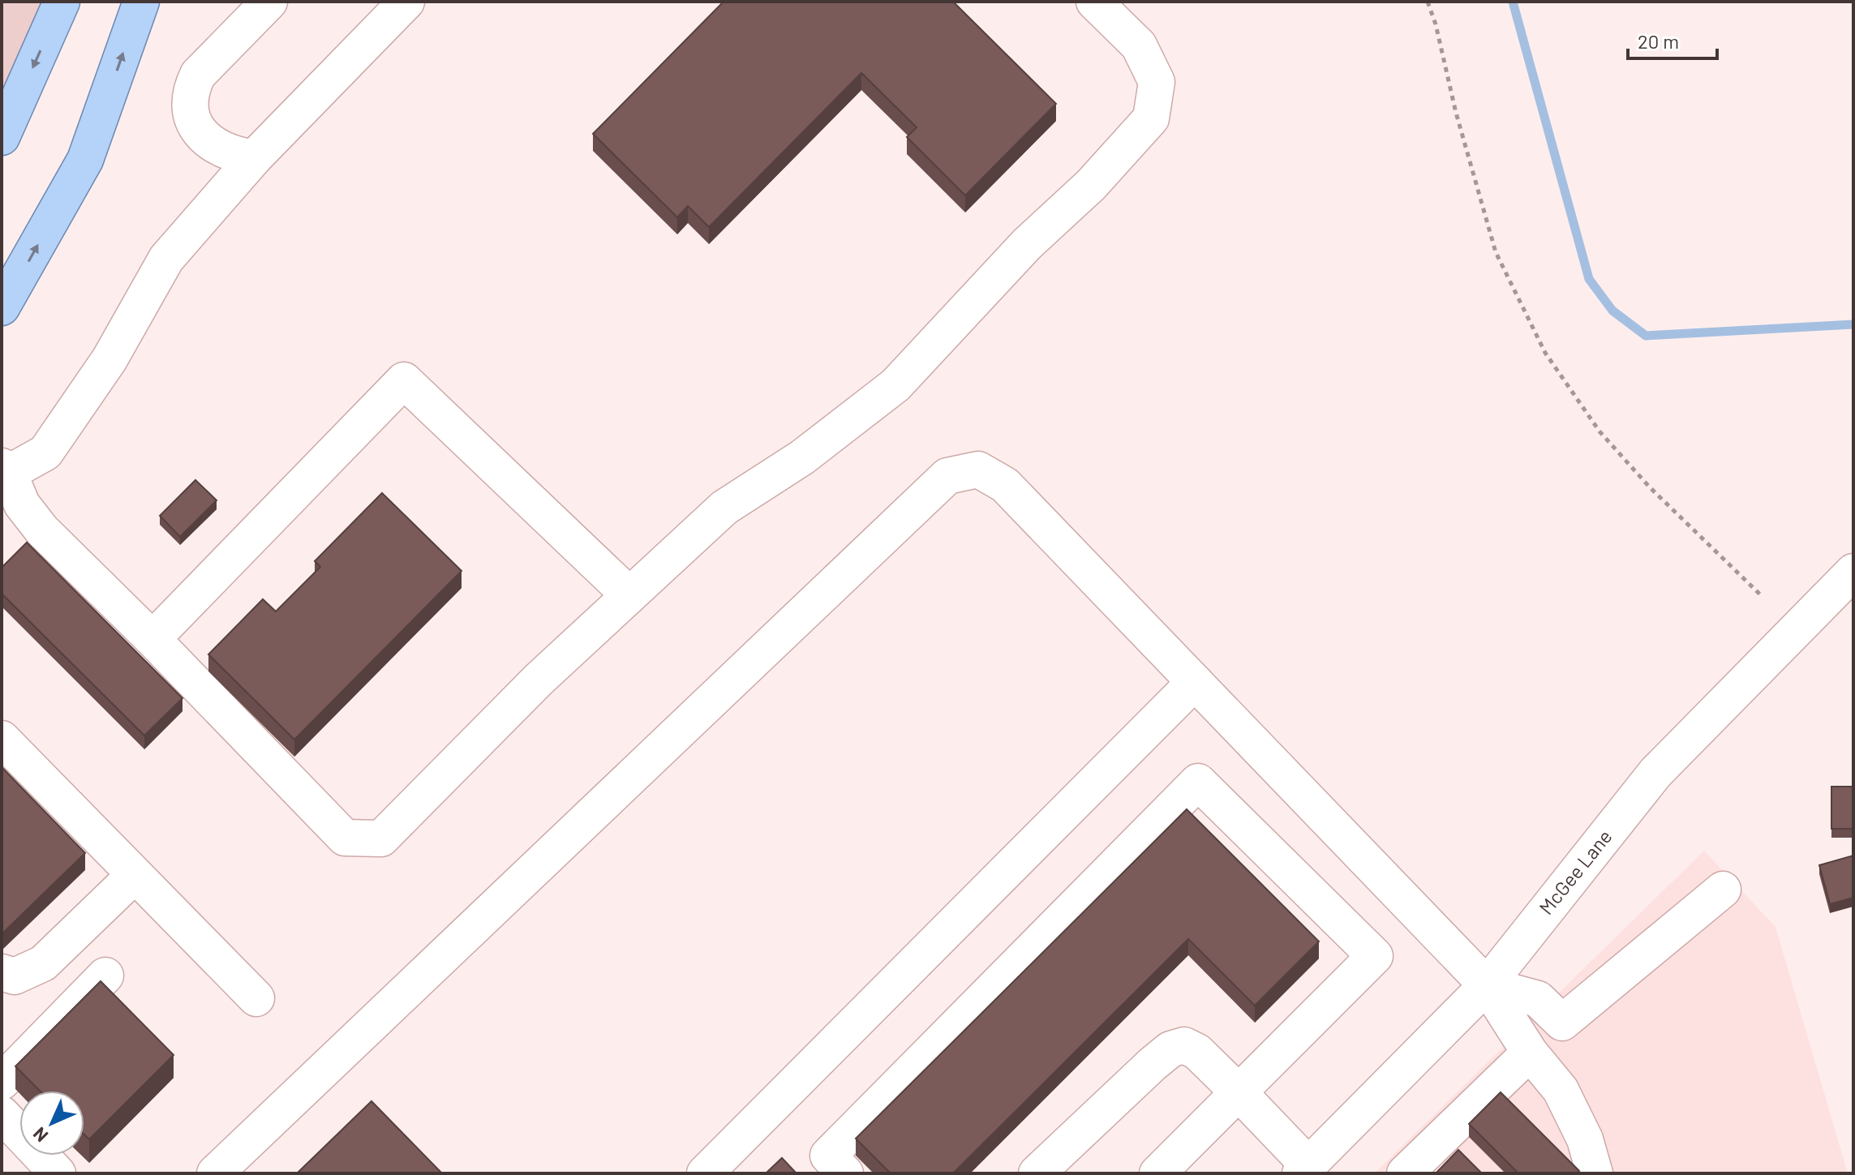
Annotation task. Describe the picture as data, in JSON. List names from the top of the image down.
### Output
{
  "streets": {
    "street": ["McGee Lane"]
  },
  "scale_bar": "20 m",
  "north": "bottom left"
}
